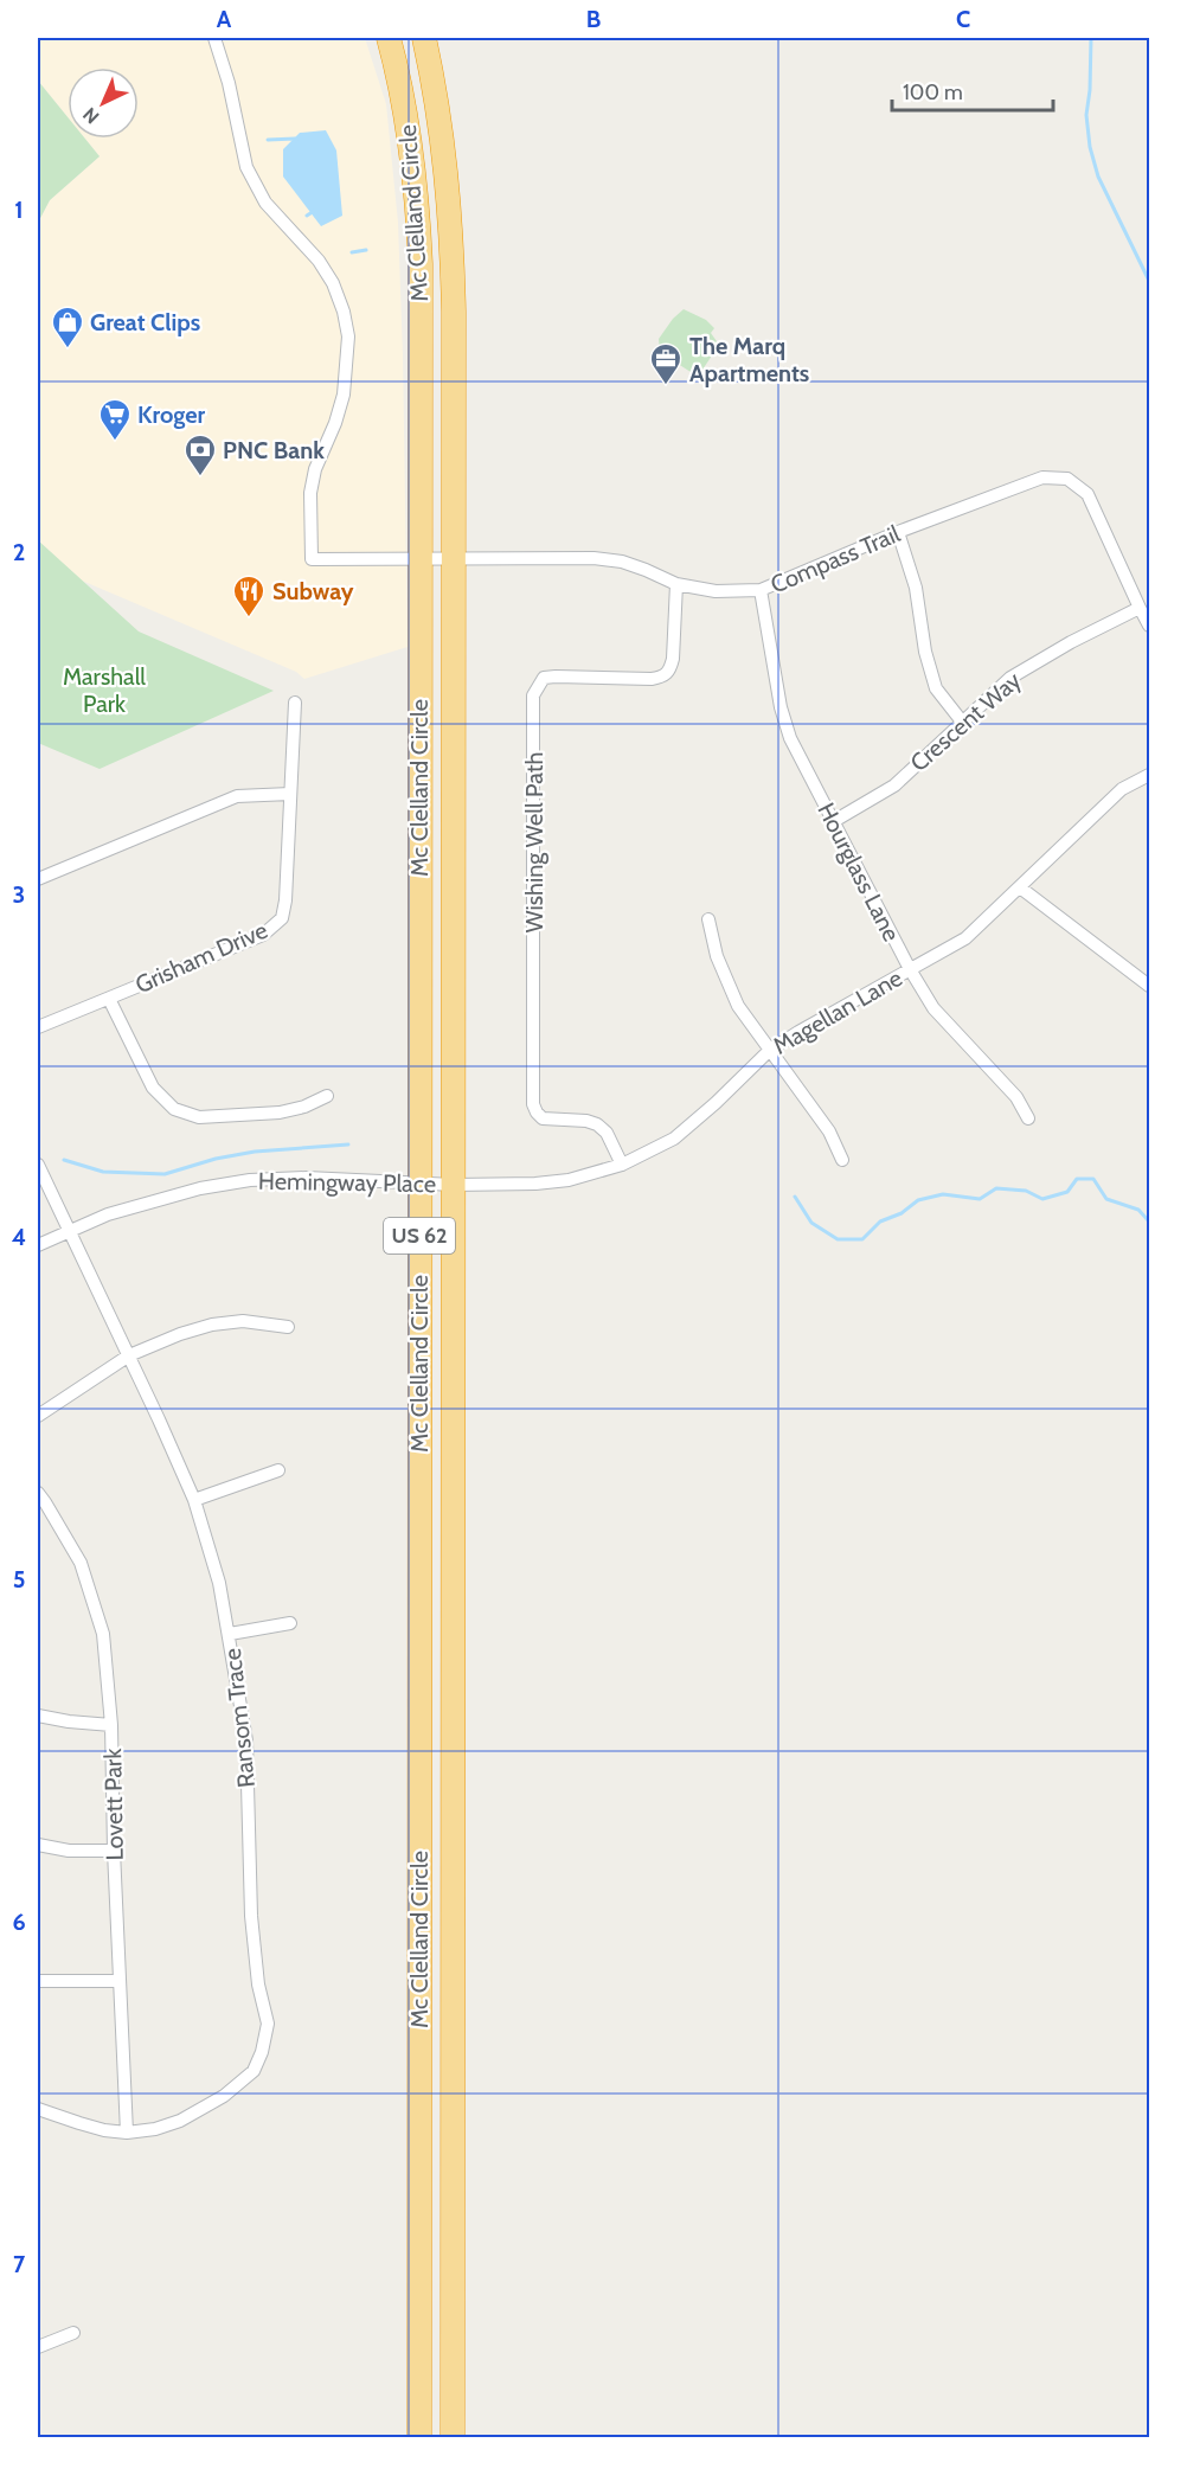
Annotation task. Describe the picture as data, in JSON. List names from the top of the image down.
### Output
{
  "streets": {
    "highway": ["Mc Clelland Circle", "US 62"],
    "street": [
      "Compass Trail",
      "Crescent Way",
      "Wishing Well Path",
      "Hourglass Lane",
      "Grisham Drive",
      "Magellan Lane",
      "Hemingway Place",
      "Ransom Trace",
      "Lovett Park"
    ]
  },
  "crossings": [
    ["Mc Clelland Circle", "Compass Trail"],
    ["Mc Clelland Circle", "Magellan Lane"],
    ["Mc Clelland Circle", "Hemingway Place"],
    ["Compass Trail", "Crescent Way"],
    ["Compass Trail", "Wishing Well Path"],
    ["Compass Trail", "Hourglass Lane"],
    ["Crescent Way", "Hourglass Lane"],
    ["Wishing Well Path", "Magellan Lane"],
    ["Hourglass Lane", "Magellan Lane"],
    ["Magellan Lane", "Hemingway Place"],
    ["Hemingway Place", "Ransom Trace"],
    ["Ransom Trace", "Lovett Park"]
  ],
  "parks": ["Marshall Park"],
  "places": {
    "shop": ["Great Clips"],
    "office": ["The Marq Apartments"],
    "supermarket": ["Kroger"],
    "bank": ["PNC Bank"],
    "restaurant": ["Subway"]
  },
  "scale_bar": "100 m",
  "north": "bottom left",
  "grid": {
    "columns": ["A", "B", "C"],
    "rows": [
      "1",
      "2",
      "3",
      "4",
      "5",
      "6",
      "7"
    ]
  }
}
